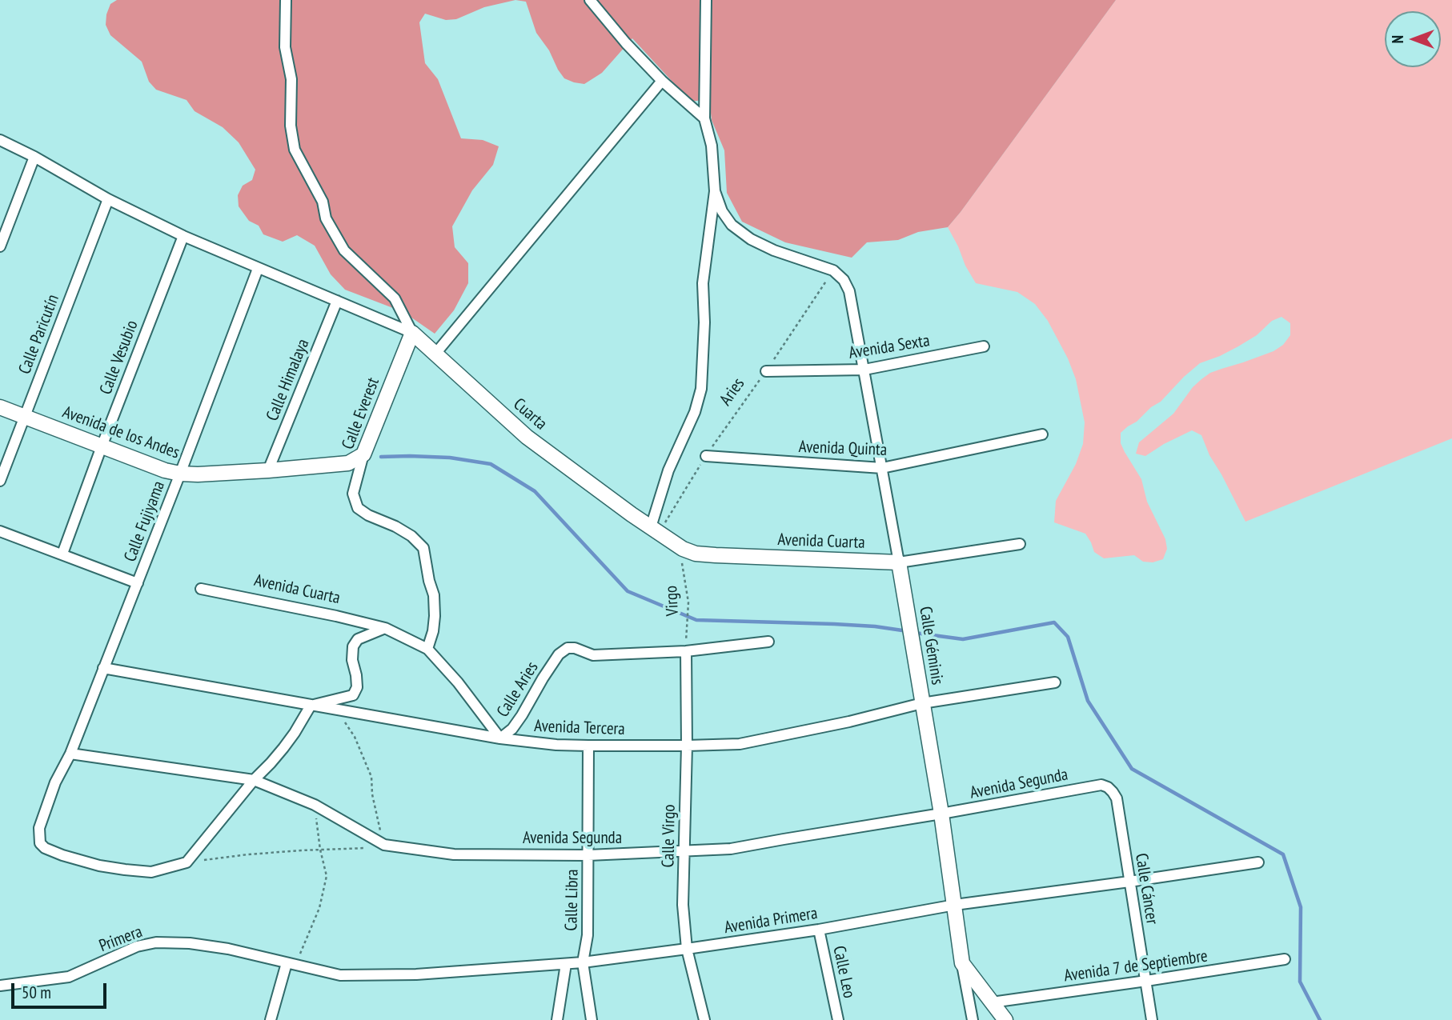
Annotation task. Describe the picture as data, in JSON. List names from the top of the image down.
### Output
{
  "streets": {
    "street": [
      "Calle Paricutín",
      "Avenida Sexta",
      "Calle Vesubio",
      "Calle Himalaya",
      "Calle Everest",
      "Cuarta",
      "Avenida de los Andes",
      "Avenida Quinta",
      "Calle Fujiyama",
      "Avenida Cuarta",
      "Calle Géminis",
      "Calle Aries",
      "Avenida Tercera",
      "Avenida Segunda",
      "Calle Virgo",
      "Calle Cáncer",
      "Calle Libra",
      "Avenida Primera",
      "Primera",
      "Avenida 7 de Septiembre",
      "Calle Leo"
    ],
    "path": ["Aries", "Virgo"]
  },
  "crossings": [
    ["Calle Paricutín", "Avenida de los Andes"],
    ["Avenida Sexta", "Aries"],
    ["Avenida Sexta", "Calle Géminis"],
    ["Calle Vesubio", "Avenida de los Andes"],
    ["Calle Himalaya", "Avenida de los Andes"],
    ["Aries", "Avenida Quinta"],
    ["Aries", "Avenida Cuarta"],
    ["Aries", "Calle Géminis"],
    ["Calle Everest", "Cuarta"],
    ["Calle Everest", "Avenida de los Andes"],
    ["Calle Everest", "Avenida Cuarta"],
    ["Cuarta", "Avenida Cuarta"],
    ["Avenida de los Andes", "Calle Fujiyama"],
    ["Avenida Quinta", "Calle Géminis"],
    ["Calle Fujiyama", "Avenida Tercera"],
    ["Calle Fujiyama", "Avenida Segunda"],
    ["Avenida Cuarta", "Virgo"],
    ["Avenida Cuarta", "Calle Géminis"],
    ["Virgo", "Calle Aries"],
    ["Virgo", "Calle Virgo"],
    ["Calle Géminis", "Avenida Tercera"],
    ["Calle Géminis", "Avenida Segunda"],
    ["Calle Géminis", "Avenida Primera"],
    ["Calle Aries", "Avenida Tercera"],
    ["Calle Aries", "Calle Virgo"],
    ["Avenida Tercera", "Calle Virgo"],
    ["Avenida Tercera", "Calle Libra"],
    ["Avenida Segunda", "Calle Virgo"],
    ["Avenida Segunda", "Calle Cáncer"],
    ["Avenida Segunda", "Calle Libra"],
    ["Calle Virgo", "Avenida Primera"],
    ["Calle Cáncer", "Avenida Primera"],
    ["Calle Cáncer", "Avenida 7 de Septiembre"],
    ["Calle Libra", "Avenida Primera"],
    ["Avenida Primera", "Primera"],
    ["Avenida Primera", "Calle Leo"]
  ],
  "scale_bar": "50 m",
  "north": "left"
}
